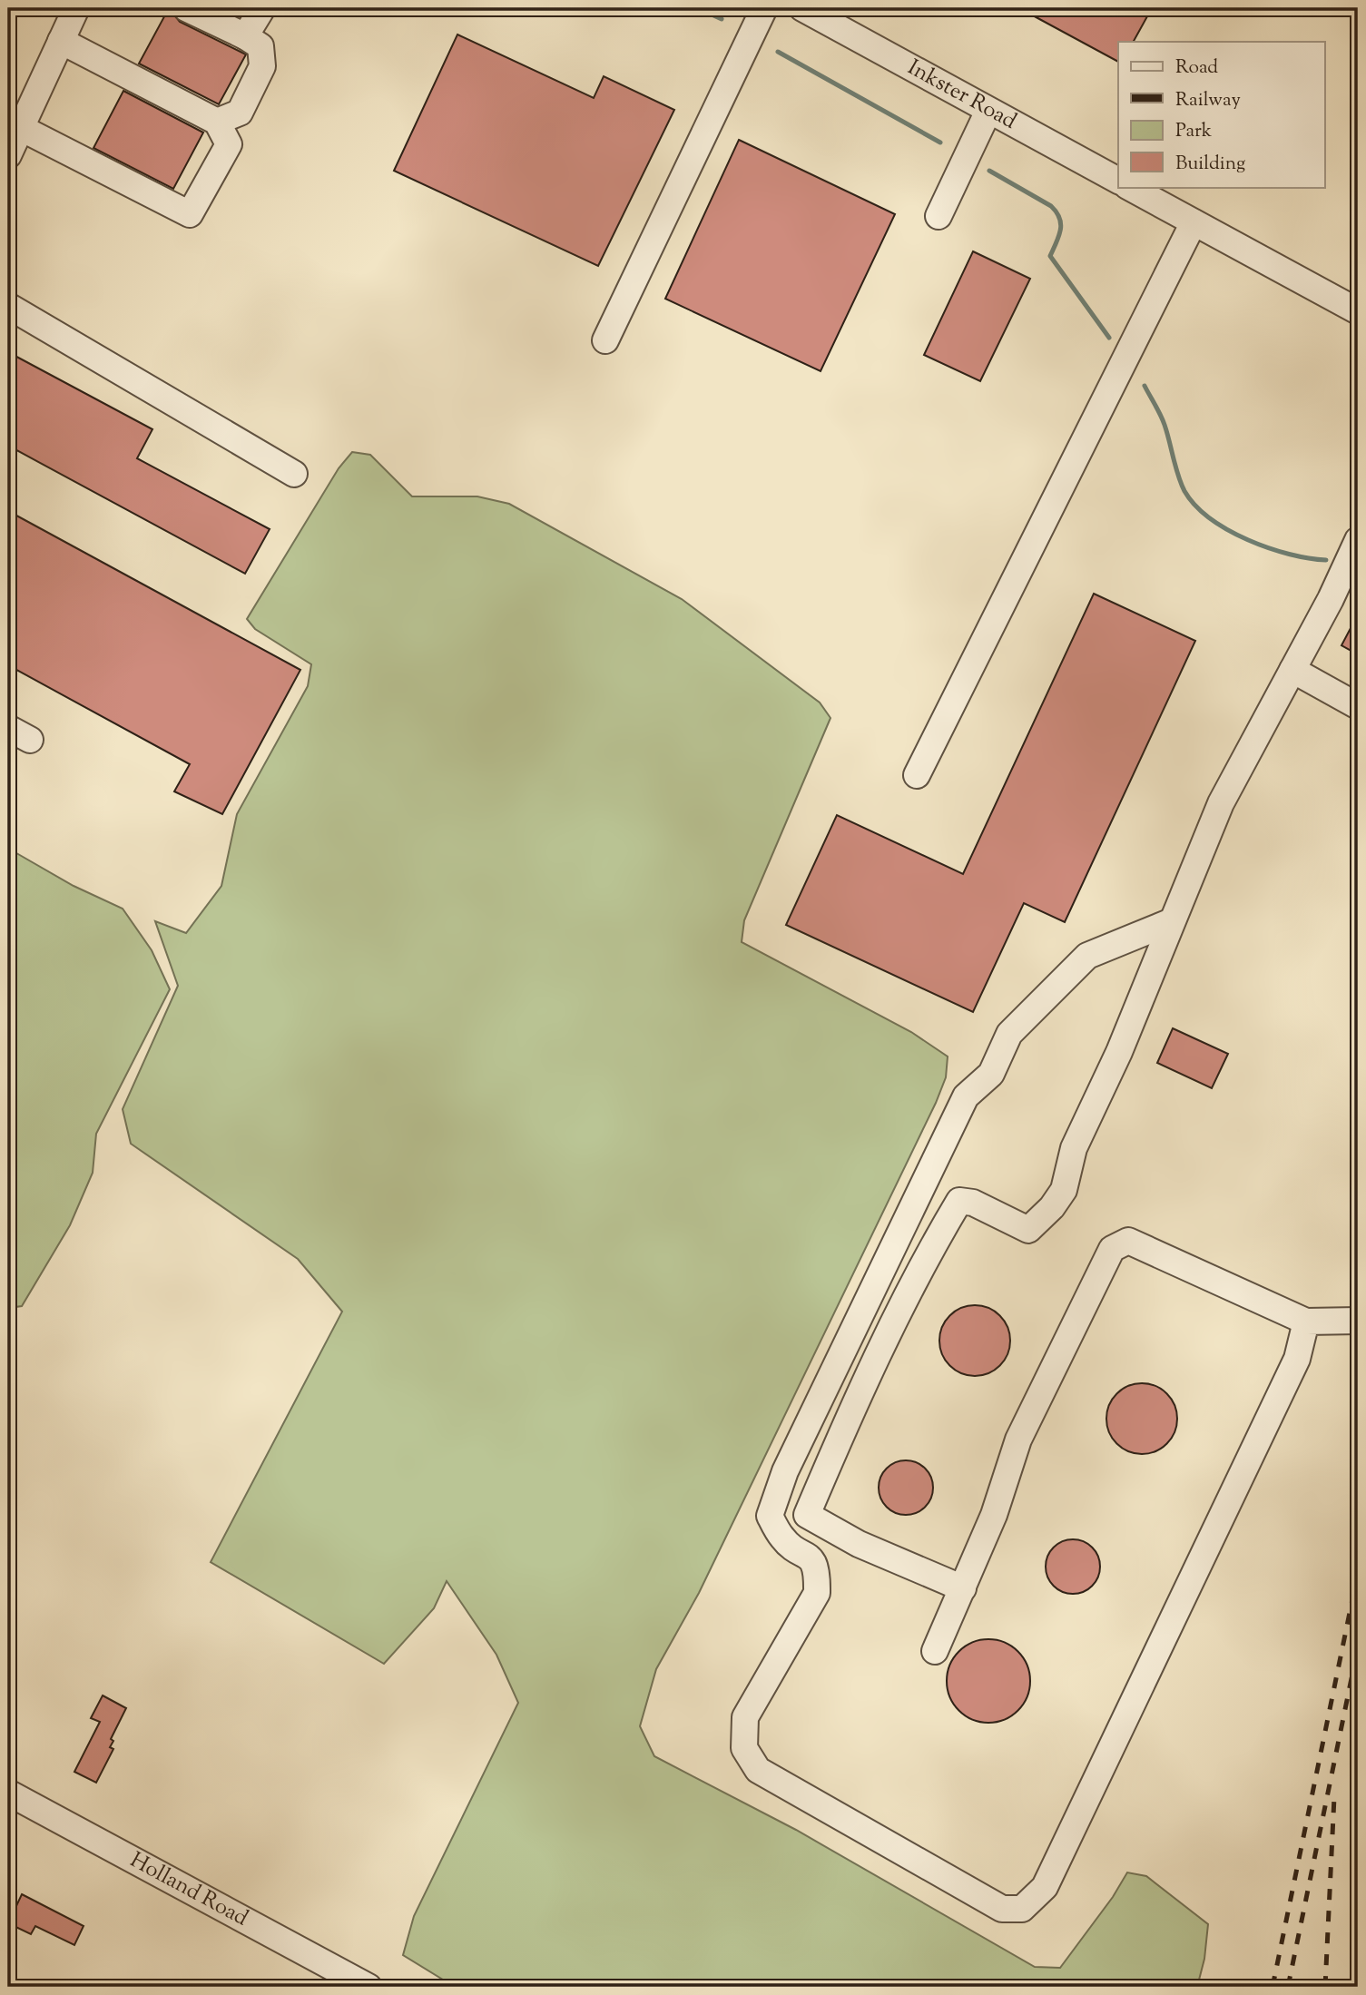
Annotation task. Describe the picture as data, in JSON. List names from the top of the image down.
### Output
{
  "streets": {
    "street": ["Inkster Road", "Holland Road"]
  },
  "legend": [
    "Road",
    "Railway",
    "Park",
    "Building"
  ]
}
